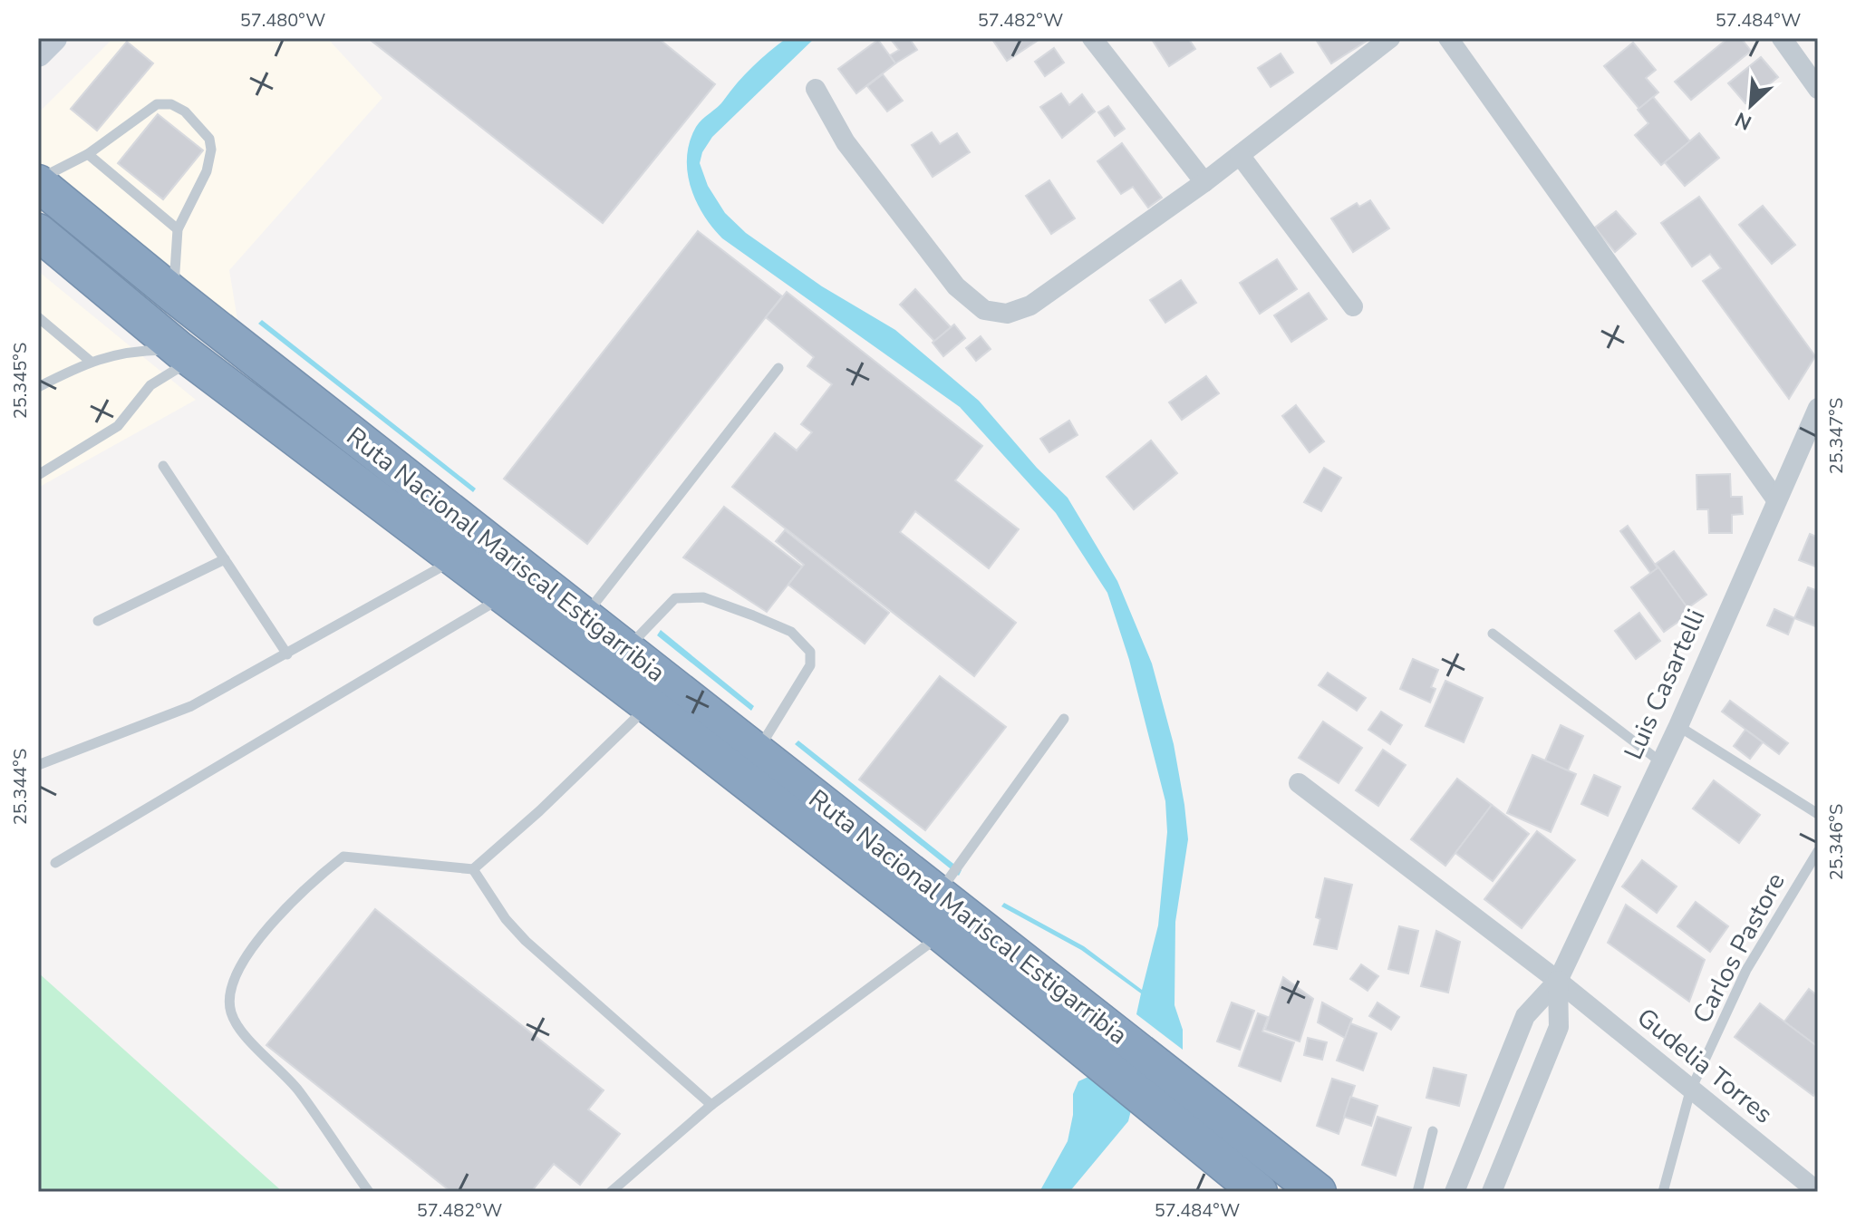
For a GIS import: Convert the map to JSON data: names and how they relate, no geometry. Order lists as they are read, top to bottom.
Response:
{
  "streets": {
    "highway": ["Ruta Nacional Mariscal Estigarribia"],
    "street": ["Luis Casartelli", "Gudelia Torres"],
    "lane": ["Carlos Pastore"]
  },
  "crossings": [
    ["Luis Casartelli", "Gudelia Torres"],
    ["Carlos Pastore", "Gudelia Torres"]
  ],
  "north": "bottom left",
  "coordinates": [
    "57.480°W",
    "57.482°W",
    "57.484°W",
    "25.345°S",
    "25.347°S",
    "25.344°S",
    "25.346°S"
  ]
}
